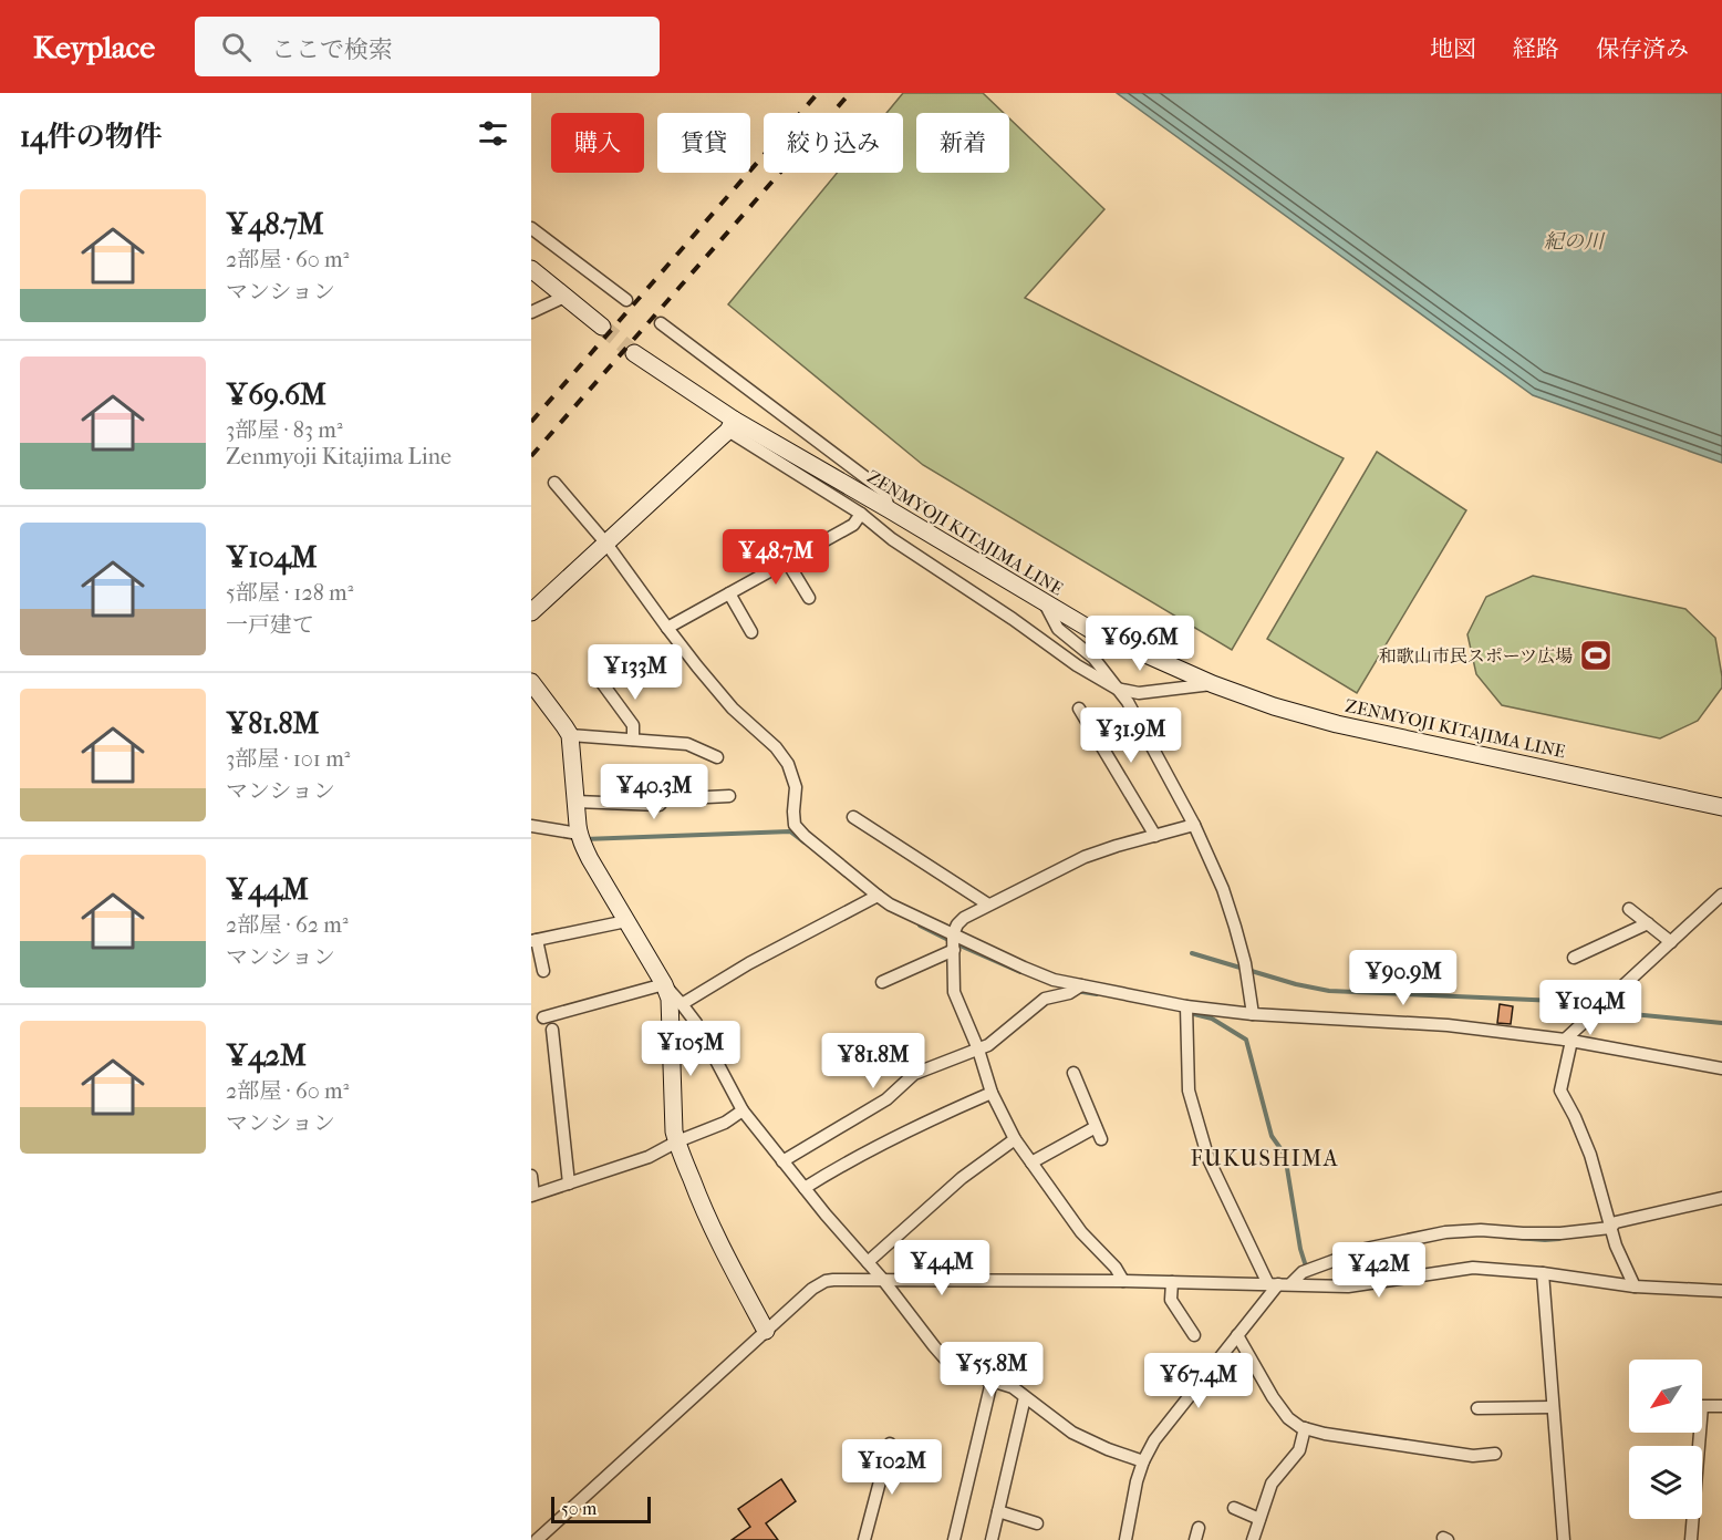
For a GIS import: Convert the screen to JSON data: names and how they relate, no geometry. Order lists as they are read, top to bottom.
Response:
{
  "streets": {
    "main road": ["ZENMYOJI KITAJIMA LINE"]
  },
  "districts": ["FUKUSHIMA"],
  "water": ["紀の川"],
  "places": {
    "sports": ["和歌山市民スポーツ広場"]
  },
  "scale_bar": "50 m",
  "north": "bottom left",
  "page": {
    "header": "Keyplace",
    "search": "ここで検索",
    "nav": ["地図", "経路", "保存済み"],
    "heading": "14件の物件",
    "chip": [
      "購入",
      "賃貸",
      "絞り込み",
      "新着"
    ],
    "list": [
      {
        "name": "¥48.7M",
        "note": "2部屋 · 60 m² · マンション"
      },
      {
        "name": "¥69.6M",
        "note": "3部屋 · 83 m² · Zenmyoji Kitajima Line"
      },
      {
        "name": "¥104M",
        "note": "5部屋 · 128 m² · 一戸建て"
      },
      {
        "name": "¥81.8M",
        "note": "3部屋 · 101 m² · マンション"
      },
      {
        "name": "¥44M",
        "note": "2部屋 · 62 m² · マンション"
      },
      {
        "name": "¥42M",
        "note": "2部屋 · 60 m² · マンション"
      }
    ],
    "price": [
      "¥48.7M",
      "¥69.6M",
      "¥133M",
      "¥31.9M",
      "¥40.3M",
      "¥90.9M",
      "¥104M",
      "¥105M",
      "¥81.8M",
      "¥44M",
      "¥42M",
      "¥55.8M",
      "¥67.4M",
      "¥102M"
    ],
    "scale": "50 m"
  }
}
